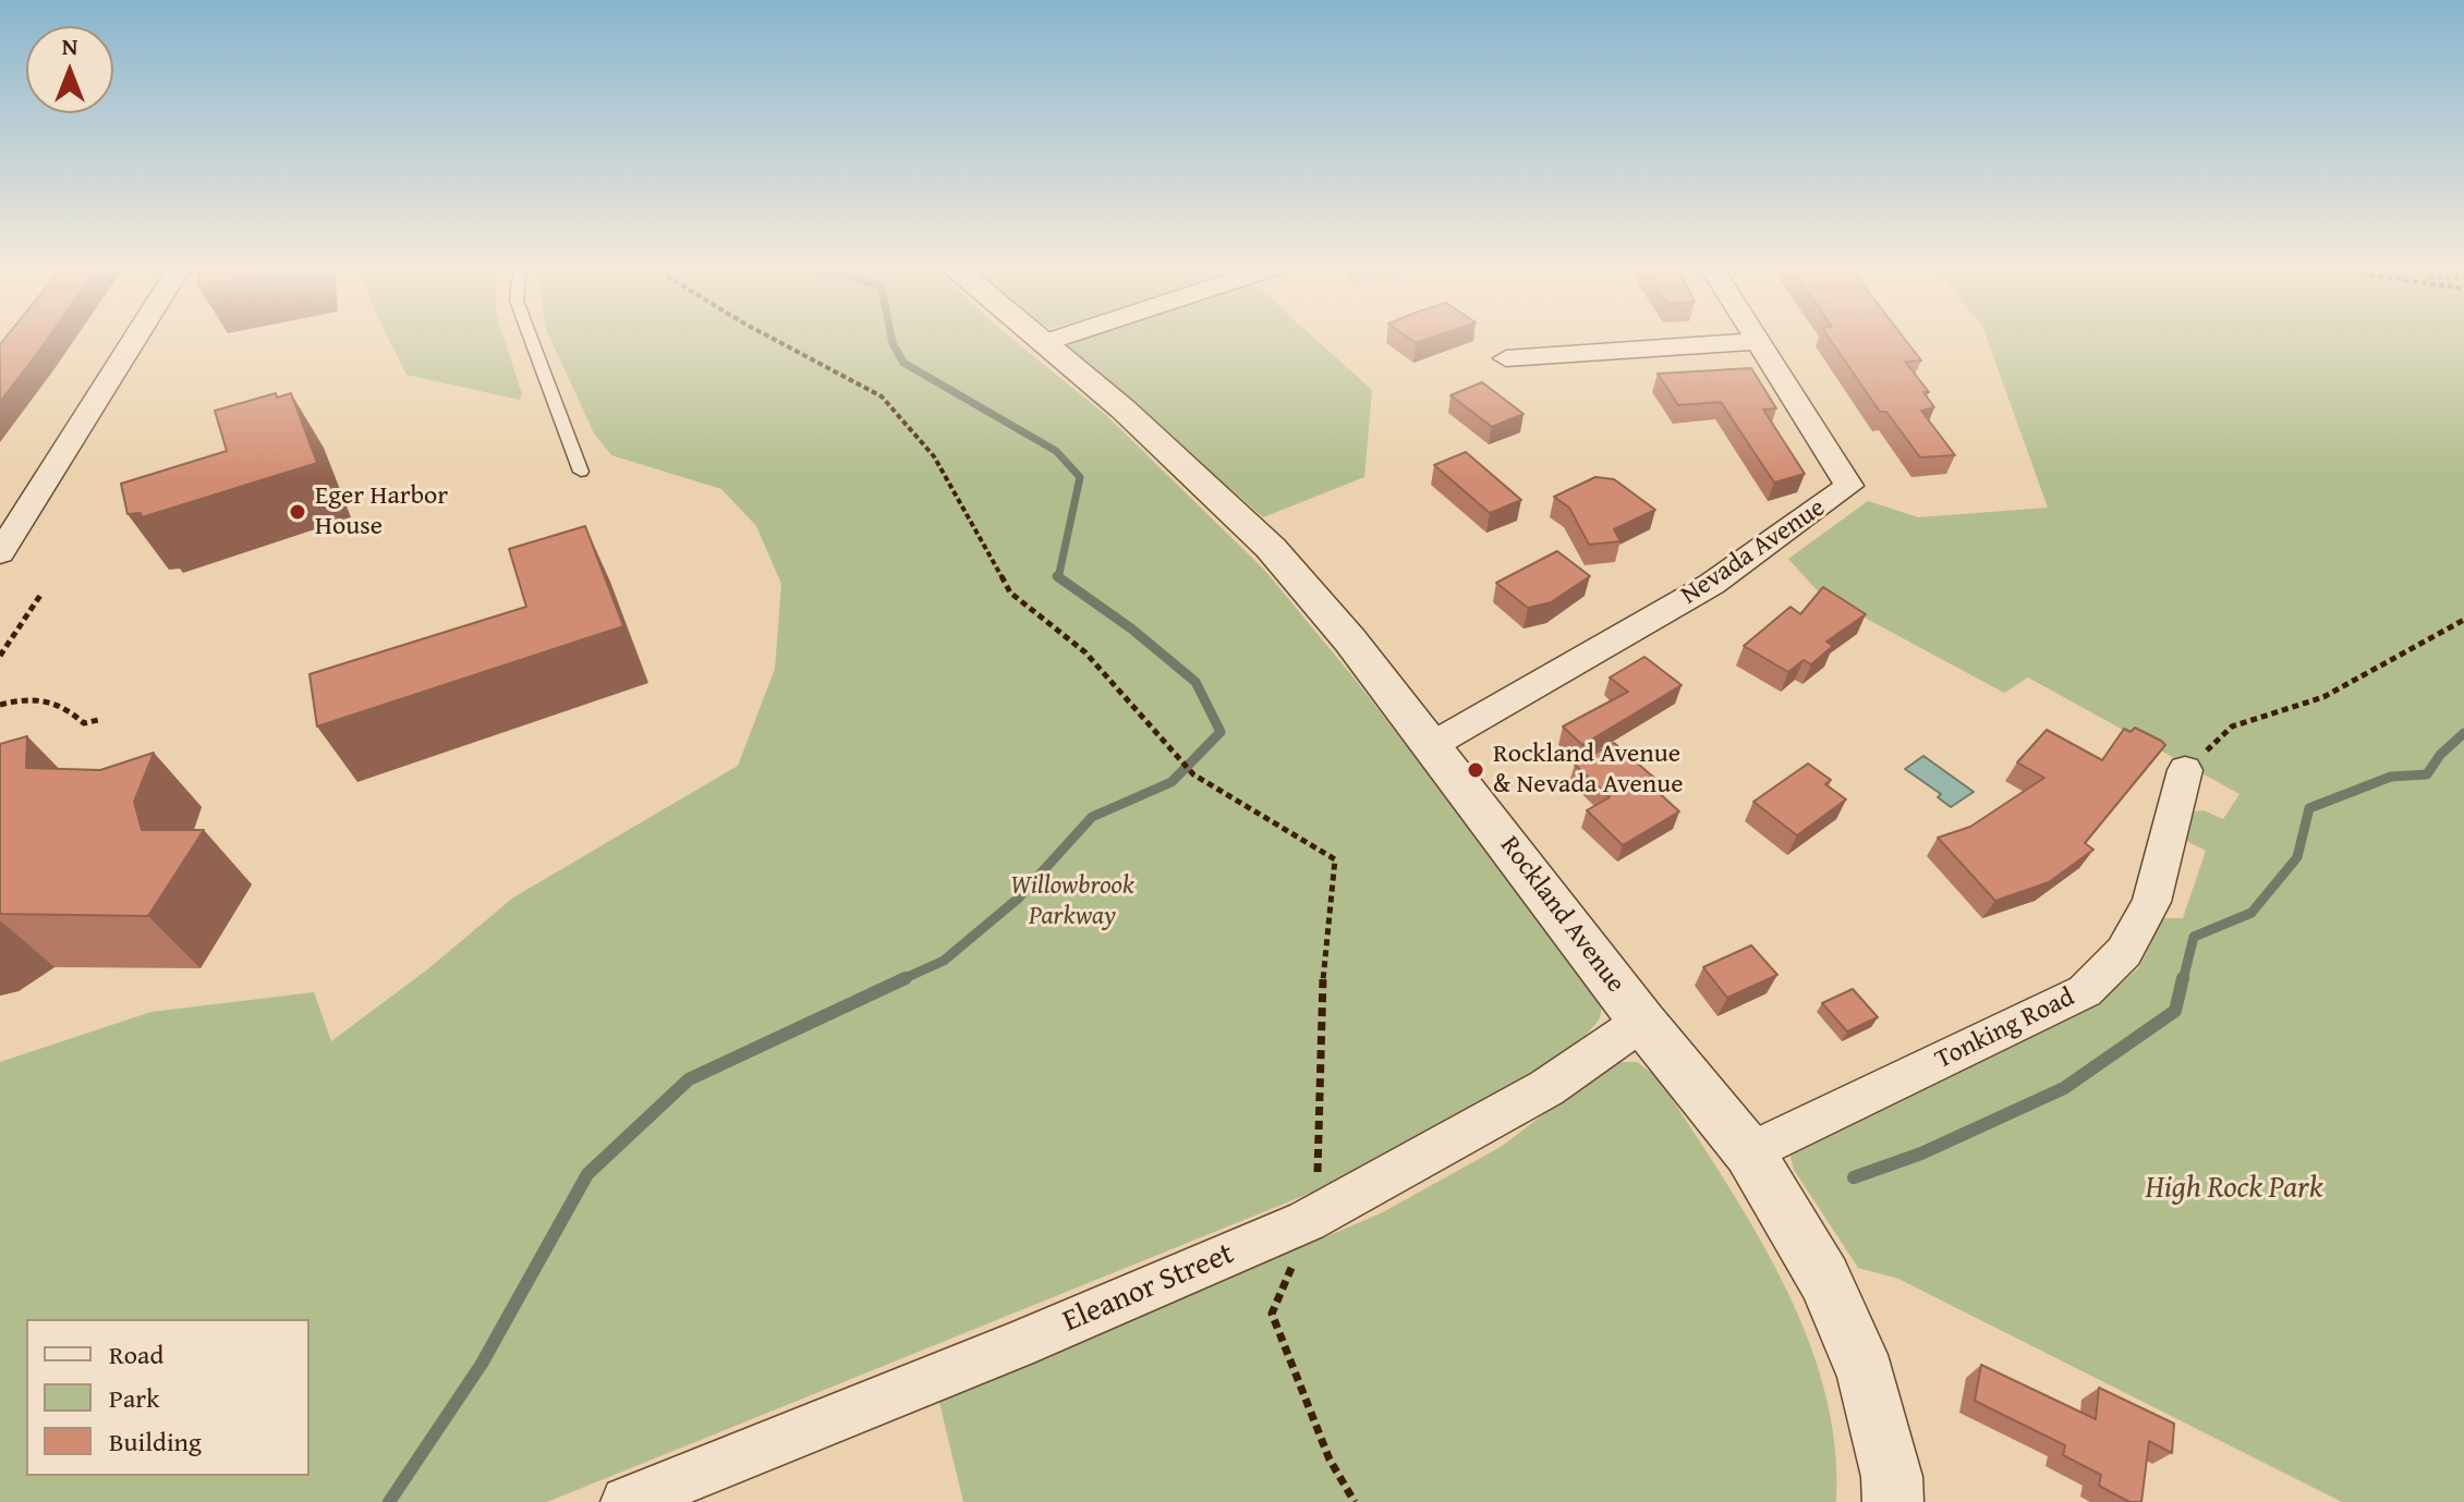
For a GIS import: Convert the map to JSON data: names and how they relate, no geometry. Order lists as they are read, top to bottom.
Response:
{
  "streets": {
    "street": [
      "Nevada Avenue",
      "Rockland Avenue",
      "Tonking Road",
      "Eleanor Street"
    ]
  },
  "crossings": [
    ["Nevada Avenue", "Rockland Avenue"],
    ["Rockland Avenue", "Tonking Road"],
    ["Rockland Avenue", "Eleanor Street"]
  ],
  "parks": ["Willowbrook Parkway", "High Rock Park"],
  "places": ["Eger Harbor House", "Rockland Avenue & Nevada Avenue"],
  "legend": ["Road", "Park", "Building"],
  "north": "top"
}
